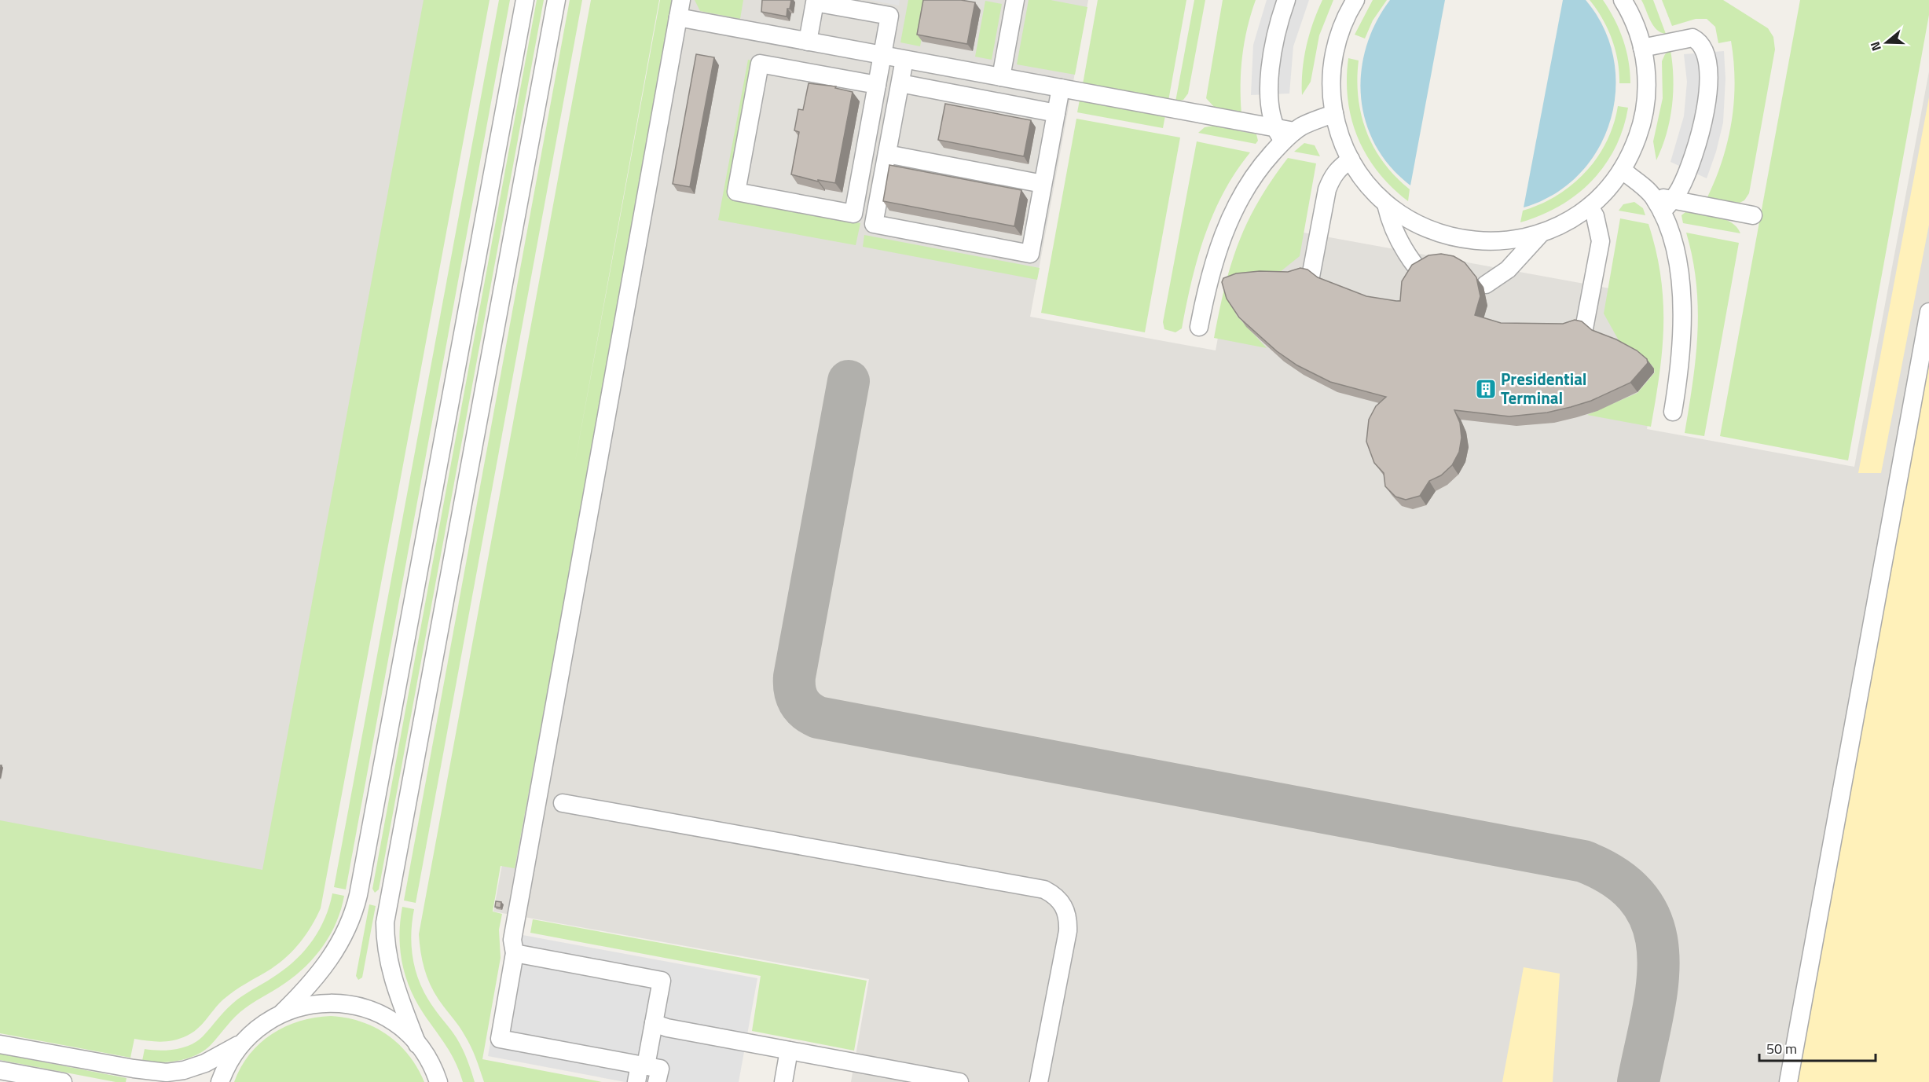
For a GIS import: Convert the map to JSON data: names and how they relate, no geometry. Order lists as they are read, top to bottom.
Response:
{
  "places": {
    "building": ["Presidential Terminal"]
  },
  "scale_bar": "50 m",
  "north": "left"
}
